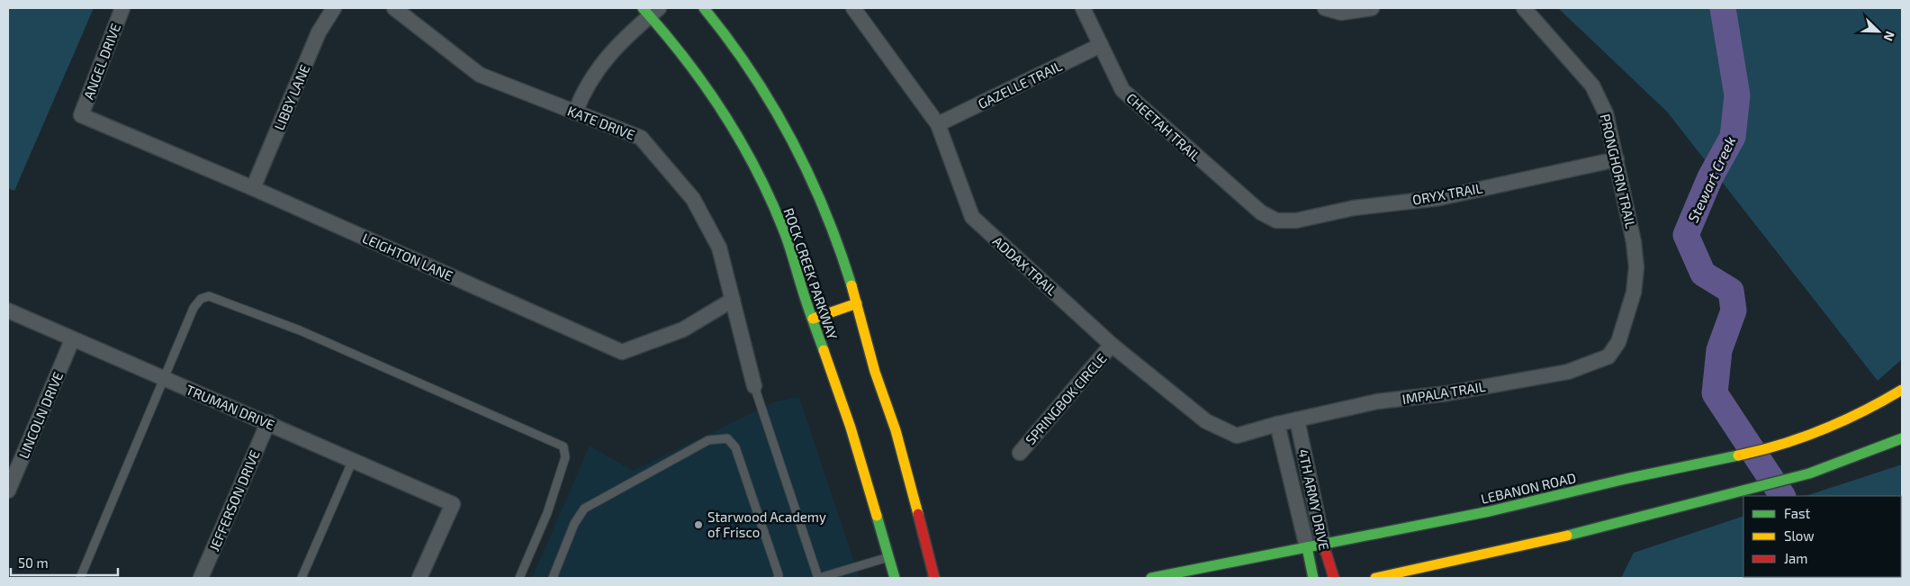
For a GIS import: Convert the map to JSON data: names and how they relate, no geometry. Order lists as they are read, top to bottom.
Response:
{
  "streets": {
    "street": [
      "ANGEL DRIVE",
      "GAZELLE TRAIL",
      "LIBBY LANE",
      "KATE DRIVE",
      "CHEETAH TRAIL",
      "PRONGHORN TRAIL",
      "ORYX TRAIL",
      "LEIGHTON LANE",
      "ADDAX TRAIL",
      "ROCK CREEK PARKWAY",
      "IMPALA TRAIL",
      "SPRINGBOK CIRCLE",
      "TRUMAN DRIVE",
      "LINCOLN DRIVE",
      "LEBANON ROAD",
      "4TH ARMY DRIVE",
      "JEFFERSON DRIVE"
    ]
  },
  "crossings": [
    ["ANGEL DRIVE", "LEIGHTON LANE"],
    ["GAZELLE TRAIL", "CHEETAH TRAIL"],
    ["GAZELLE TRAIL", "ADDAX TRAIL"],
    ["LIBBY LANE", "LEIGHTON LANE"],
    ["KATE DRIVE", "LEIGHTON LANE"],
    ["CHEETAH TRAIL", "ORYX TRAIL"],
    ["PRONGHORN TRAIL", "ORYX TRAIL"],
    ["PRONGHORN TRAIL", "IMPALA TRAIL"],
    ["ADDAX TRAIL", "IMPALA TRAIL"],
    ["ADDAX TRAIL", "SPRINGBOK CIRCLE"],
    ["ADDAX TRAIL", "4TH ARMY DRIVE"],
    ["IMPALA TRAIL", "4TH ARMY DRIVE"],
    ["TRUMAN DRIVE", "LINCOLN DRIVE"],
    ["TRUMAN DRIVE", "JEFFERSON DRIVE"],
    ["LEBANON ROAD", "4TH ARMY DRIVE"]
  ],
  "water": ["Stewart Creek"],
  "places": ["Starwood Academy of Frisco"],
  "legend": ["Fast", "Slow", "Jam"],
  "scale_bar": "50 m",
  "north": "bottom right"
}
